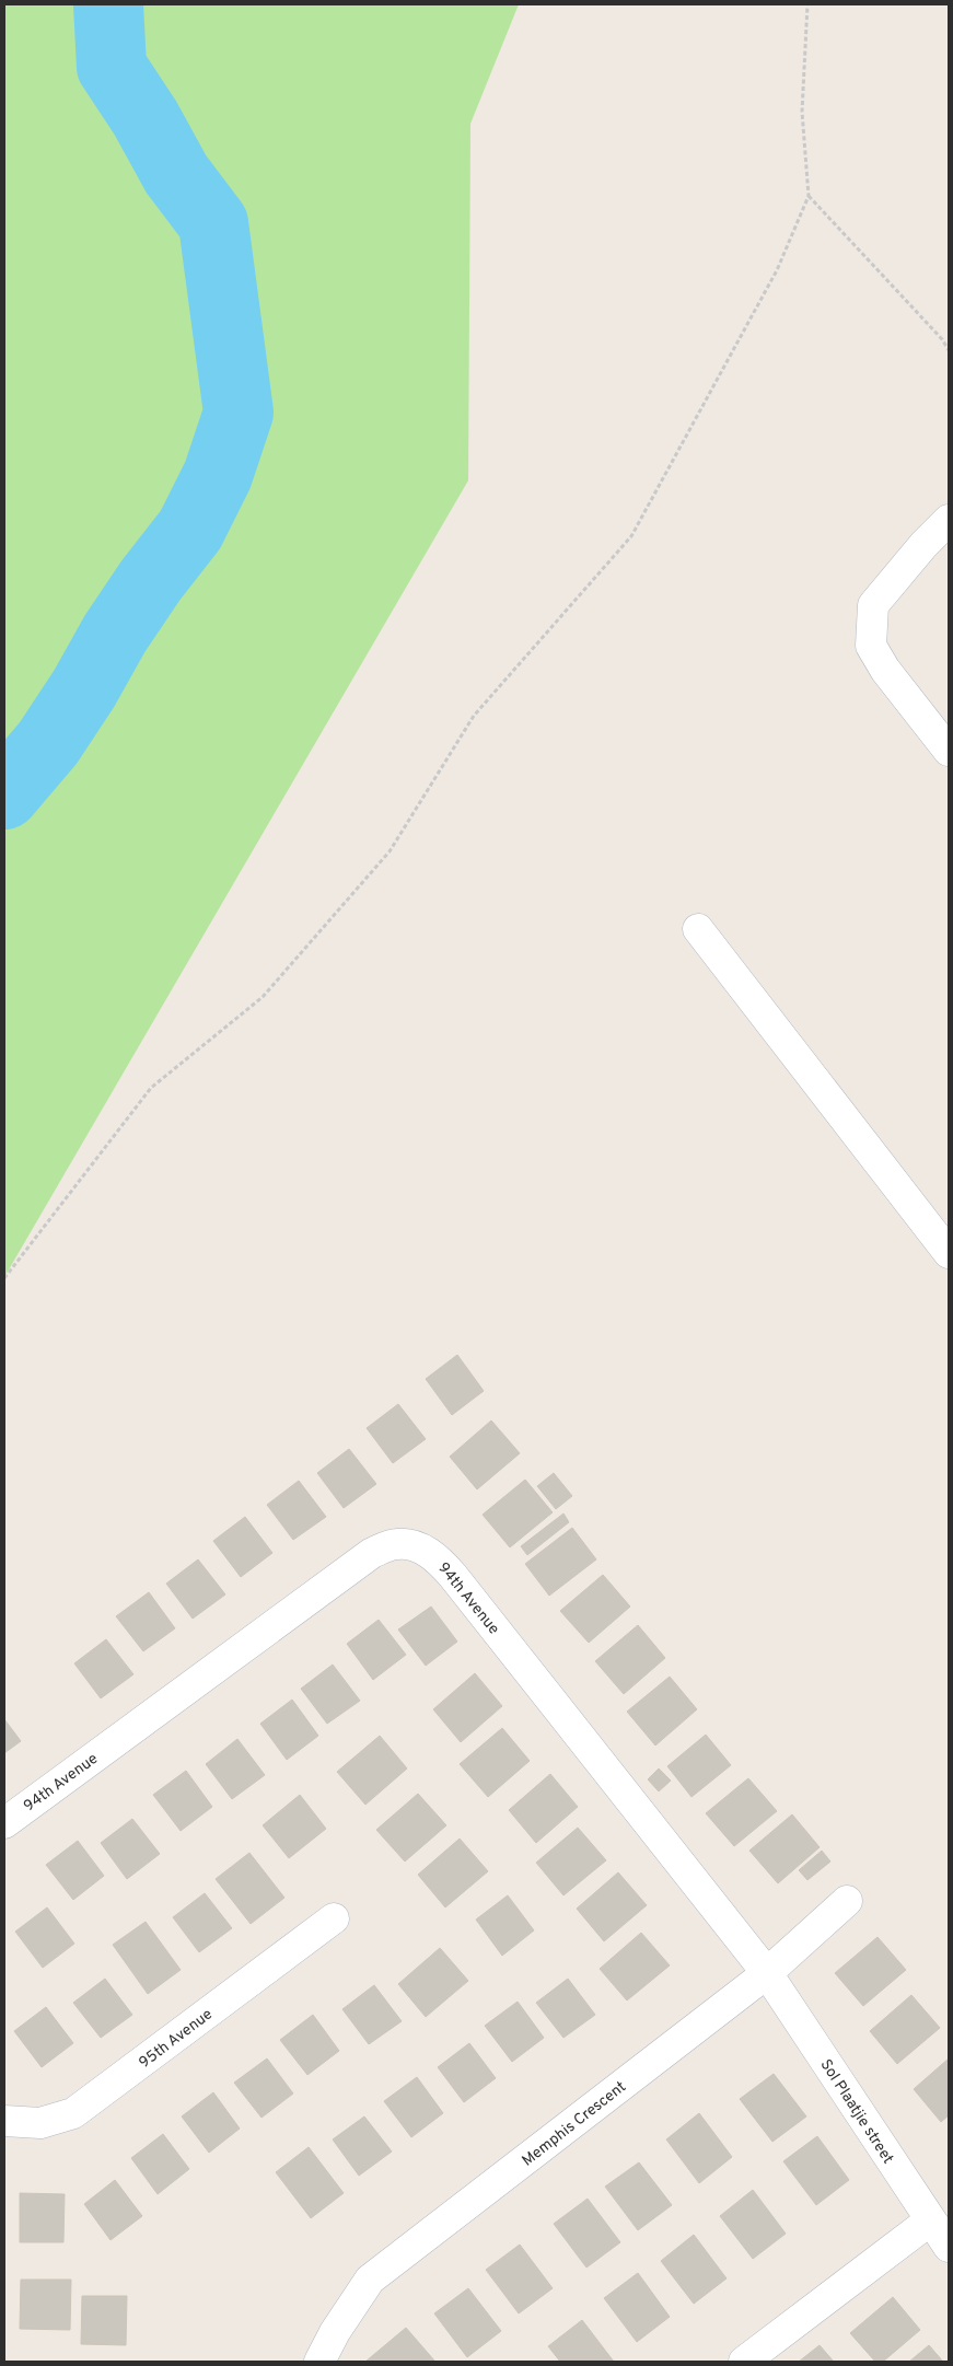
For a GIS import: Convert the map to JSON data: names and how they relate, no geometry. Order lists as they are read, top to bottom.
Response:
{
  "streets": {
    "street": [
      "94th Avenue",
      "95th Avenue",
      "Sol Plaatjie street",
      "Memphis Crescent"
    ]
  },
  "crossings": [
    ["94th Avenue", "Sol Plaatjie street"],
    ["94th Avenue", "Memphis Crescent"],
    ["Sol Plaatjie street", "Memphis Crescent"]
  ]
}
